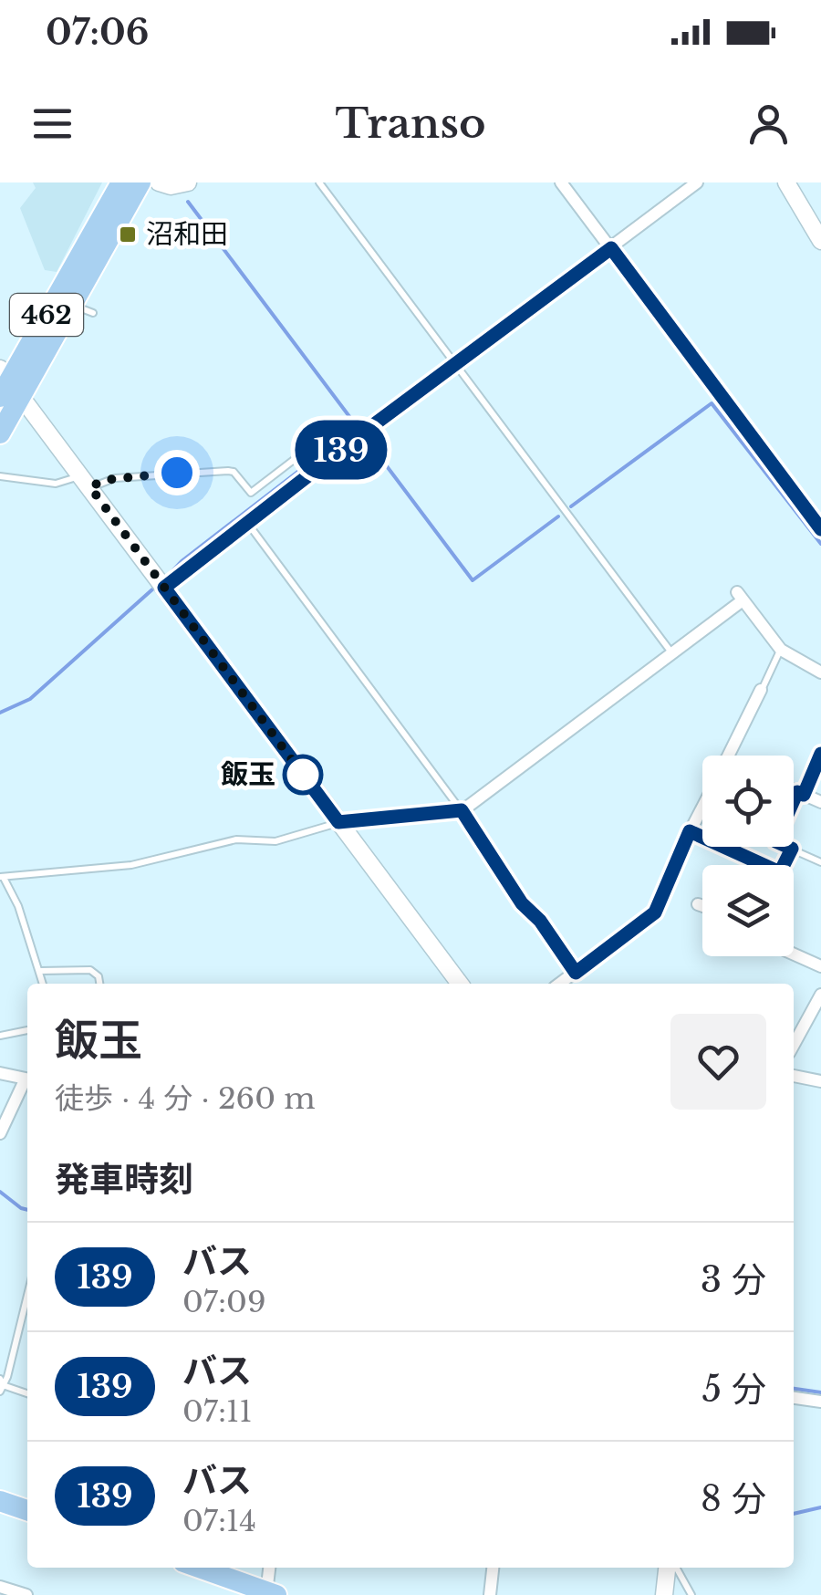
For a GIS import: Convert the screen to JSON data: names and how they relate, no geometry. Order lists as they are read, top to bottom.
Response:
{
  "streets": {
    "highway": ["462"]
  },
  "places": {
    "transit": ["沼和田"],
    "other": ["飯玉"]
  },
  "lines": ["bus line 139"],
  "page": {
    "status": "07:06",
    "header": "Transo",
    "on_map": "139",
    "heading": [
      ["飯玉", "徒歩 · 4 分 · 260 m"],
      "発車時刻"
    ],
    "list": [
      {
        "mark": "139",
        "name": "バス",
        "note": "07:09",
        "value": "3 分"
      },
      {
        "mark": "139",
        "name": "バス",
        "note": "07:11",
        "value": "5 分"
      },
      {
        "mark": "139",
        "name": "バス",
        "note": "07:14",
        "value": "8 分"
      }
    ]
  }
}
